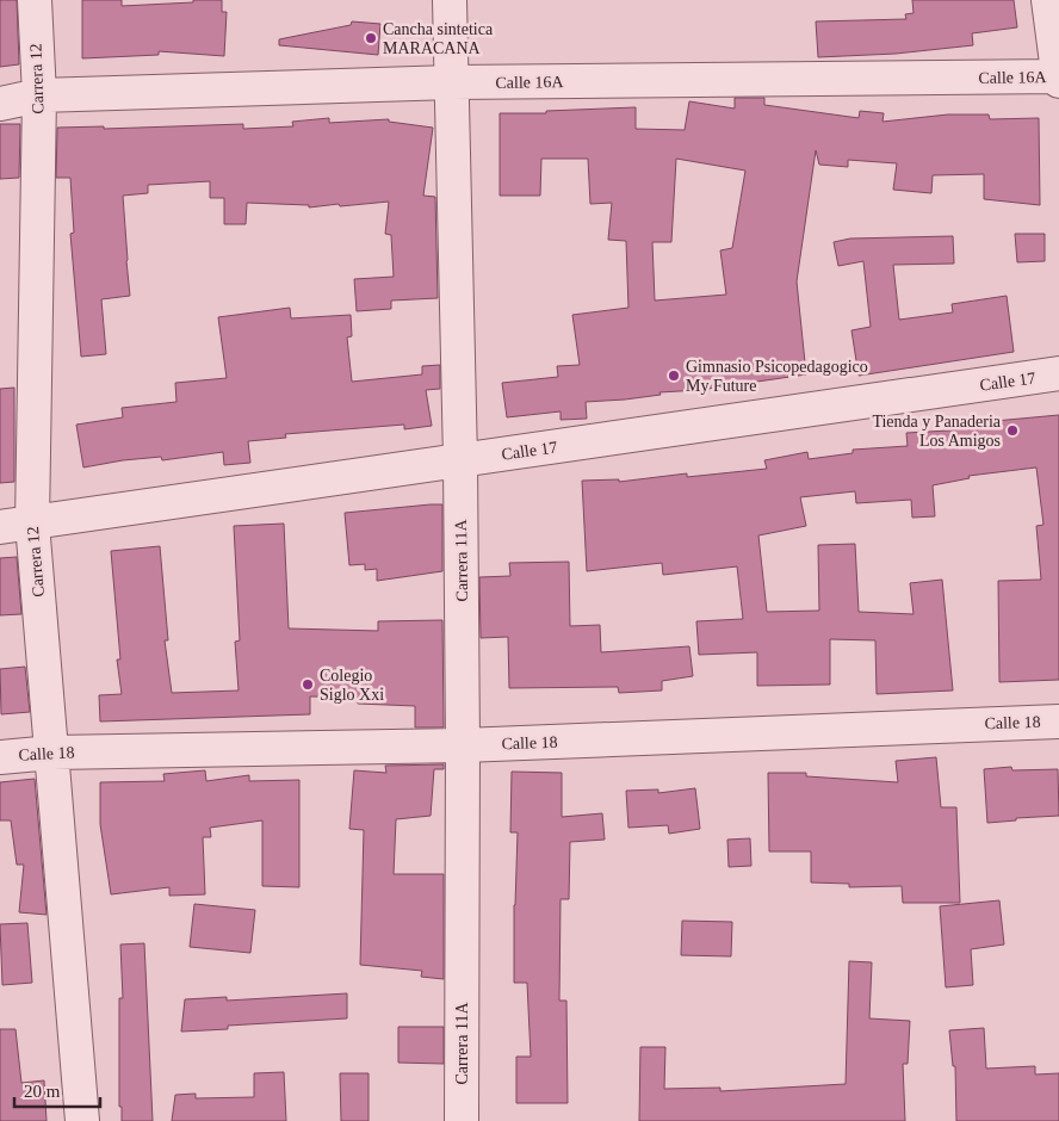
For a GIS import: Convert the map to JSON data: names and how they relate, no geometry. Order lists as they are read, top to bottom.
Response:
{
  "streets": {
    "street": [
      "Calle 16A",
      "Carrera 12",
      "Calle 17",
      "Carrera 11A",
      "Calle 18"
    ]
  },
  "crossings": [
    ["Calle 16A", "Carrera 12"],
    ["Calle 16A", "Carrera 11A"],
    ["Carrera 12", "Calle 17"],
    ["Carrera 12", "Calle 18"],
    ["Calle 17", "Carrera 11A"],
    ["Carrera 11A", "Calle 18"]
  ],
  "places": [
    "Cancha sintetica MARACANA",
    "Gimnasio Psicopedagogico My Future",
    "Tienda y Panaderia Los Amigos",
    "Colegio Siglo Xxi"
  ],
  "scale_bar": "20 m"
}
